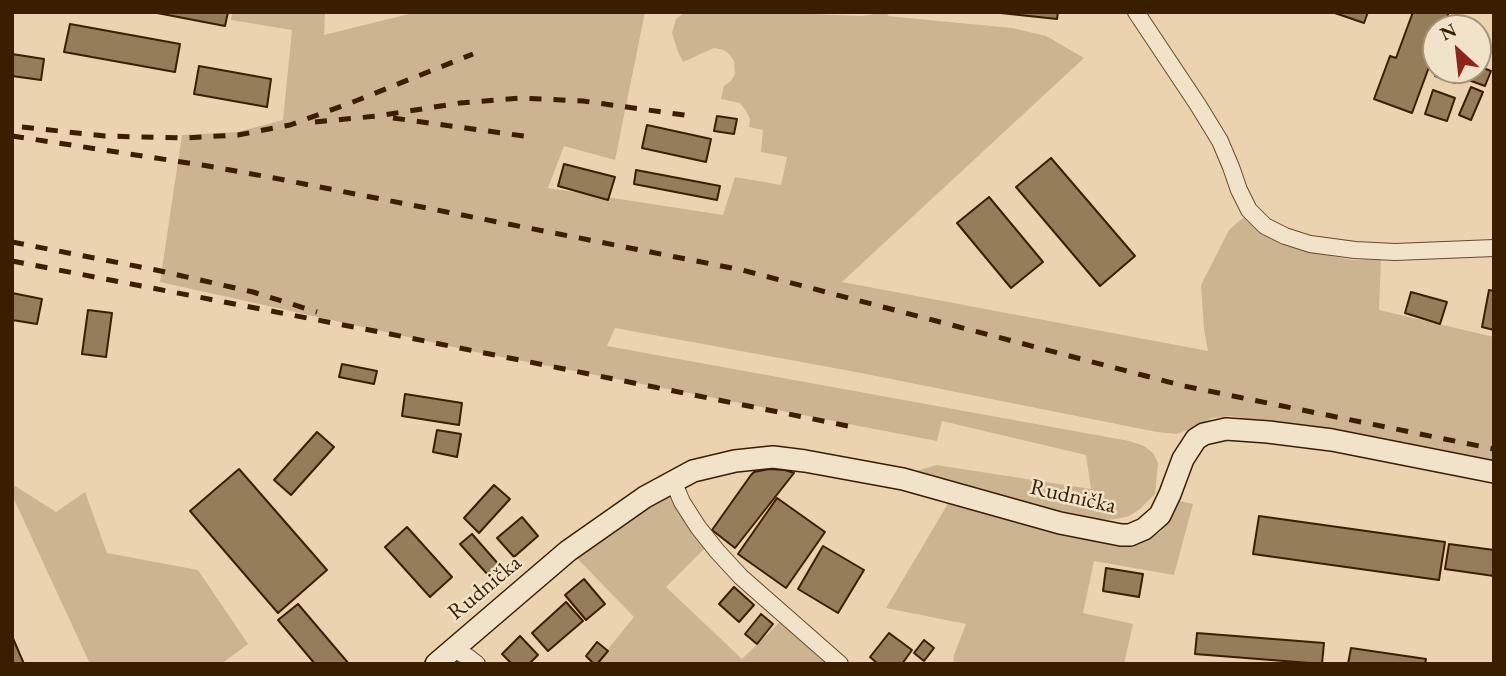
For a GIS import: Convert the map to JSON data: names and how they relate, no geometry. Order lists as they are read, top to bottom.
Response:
{
  "streets": {
    "street": ["Rudnička"]
  },
  "north": "top left"
}
